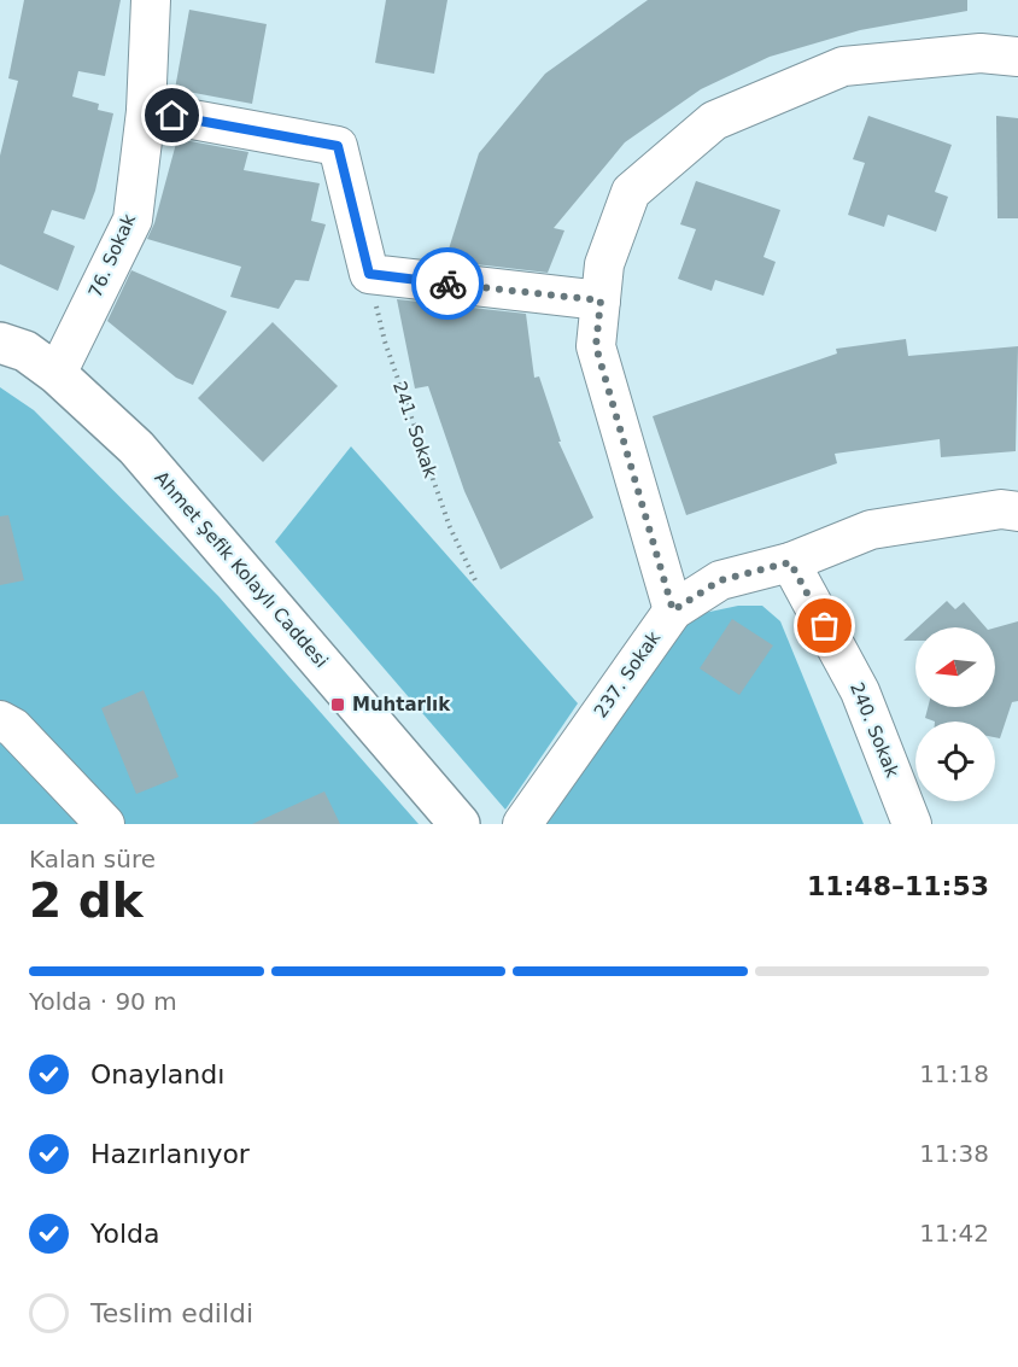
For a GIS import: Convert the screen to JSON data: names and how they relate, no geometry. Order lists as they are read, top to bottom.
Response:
{
  "streets": {
    "main road": ["Ahmet Şefik Kolaylı Caddesi"],
    "street": ["76. Sokak", "237. Sokak", "240. Sokak"],
    "path": ["241. Sokak"]
  },
  "crossings": [
    ["76. Sokak", "Ahmet Şefik Kolaylı Caddesi"],
    ["237. Sokak", "240. Sokak"]
  ],
  "places": {
    "transit": ["Muhtarlık"]
  },
  "north": "left",
  "page": {
    "heading": ["2 dk", "Kalan süre", "11:48–11:53"],
    "bar": "Yolda · 90 m",
    "list": [
      ["Onaylandı", "11:18"],
      ["Hazırlanıyor", "11:38"],
      ["Yolda", "11:42"],
      "Teslim edildi"
    ]
  }
}
